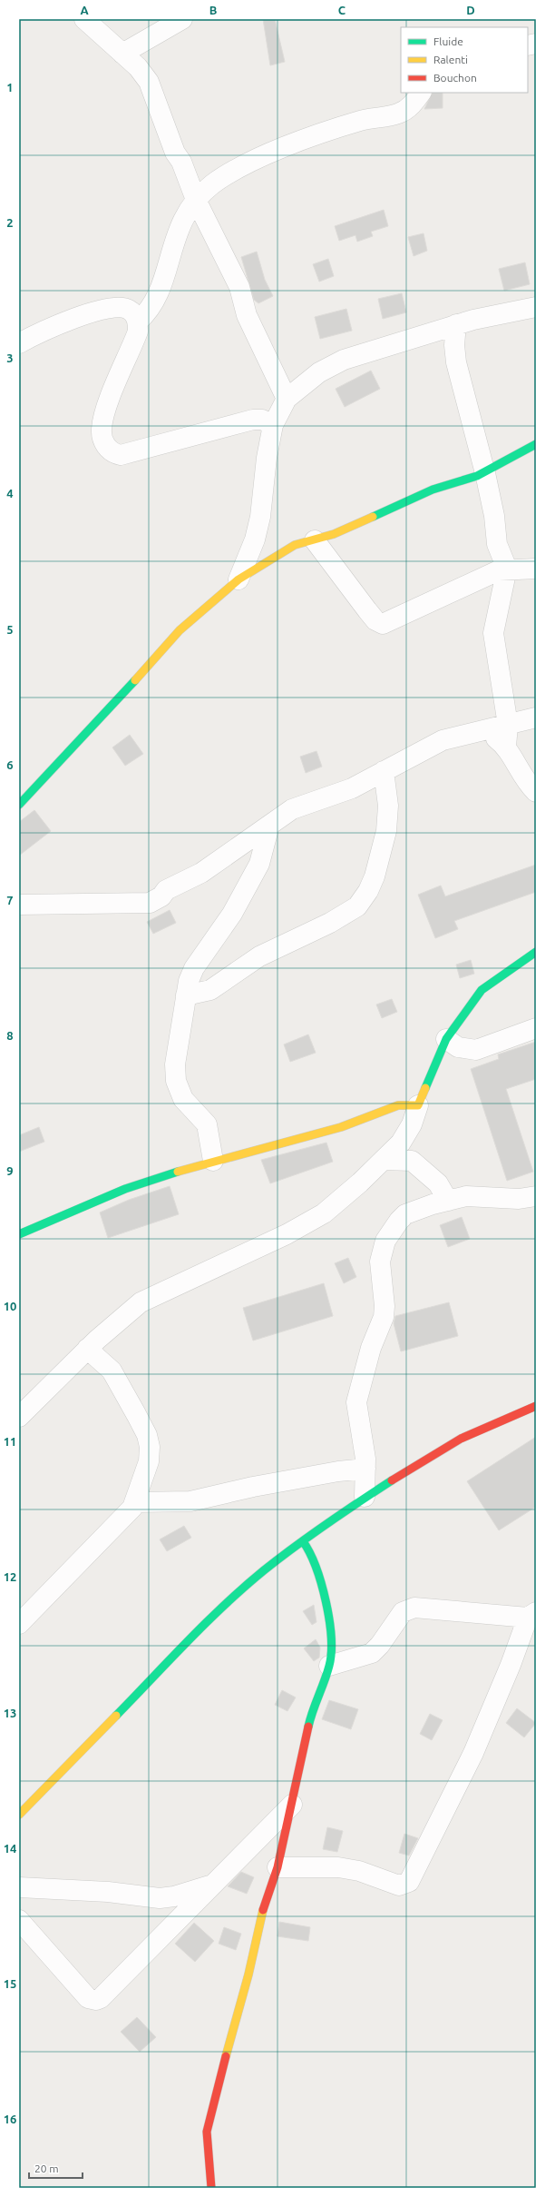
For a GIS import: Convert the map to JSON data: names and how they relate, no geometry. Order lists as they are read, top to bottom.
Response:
{
  "legend": ["Fluide", "Ralenti", "Bouchon"],
  "scale_bar": "20 m",
  "grid": {
    "columns": [
      "A",
      "B",
      "C",
      "D"
    ],
    "rows": [
      "1",
      "2",
      "3",
      "4",
      "5",
      "6",
      "7",
      "8",
      "9",
      "10",
      "11",
      "12",
      "13",
      "14",
      "15",
      "16"
    ]
  }
}
